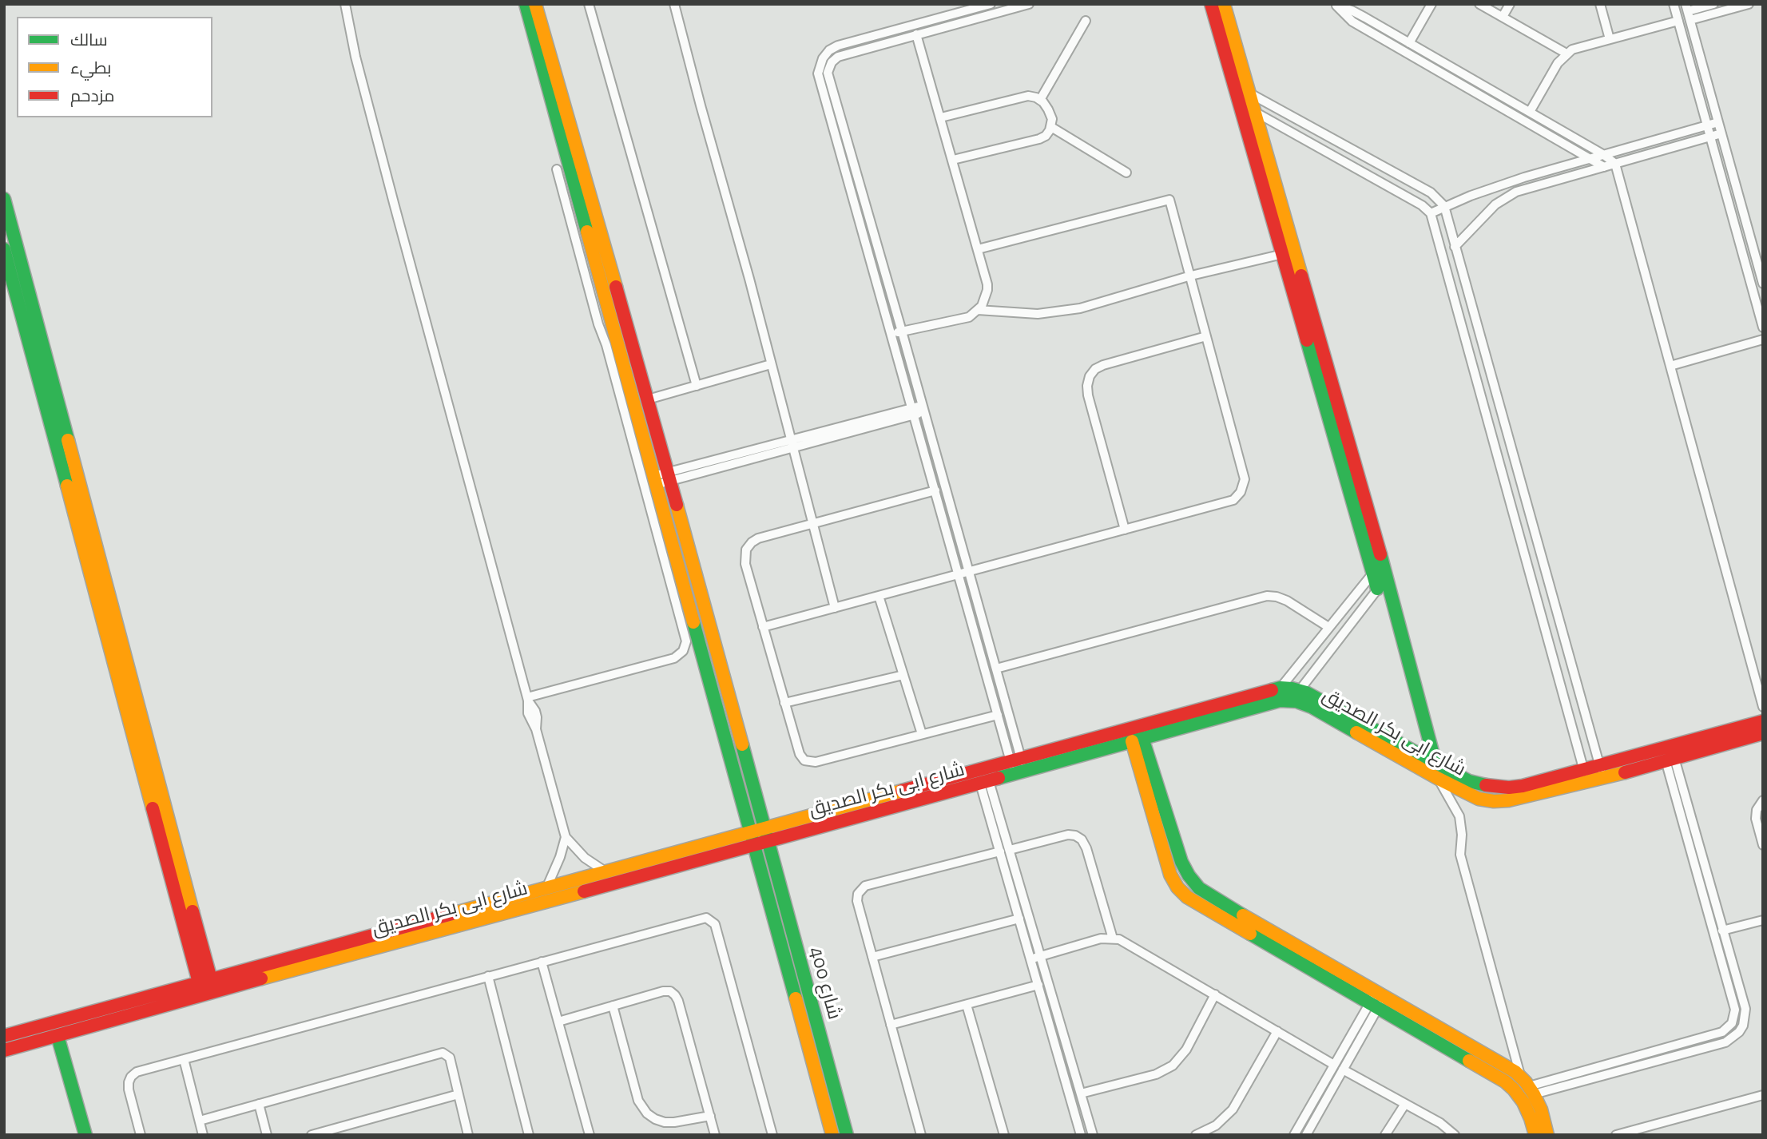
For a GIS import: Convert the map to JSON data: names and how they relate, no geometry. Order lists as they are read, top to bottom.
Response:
{
  "streets": {
    "main road": ["شارع ابى بكر الصديق", "شارع 400"]
  },
  "crossings": [
    ["شارع ابى بكر الصديق", "شارع 400"]
  ],
  "legend": ["سالك", "بطيء", "مزدحم"]
}
